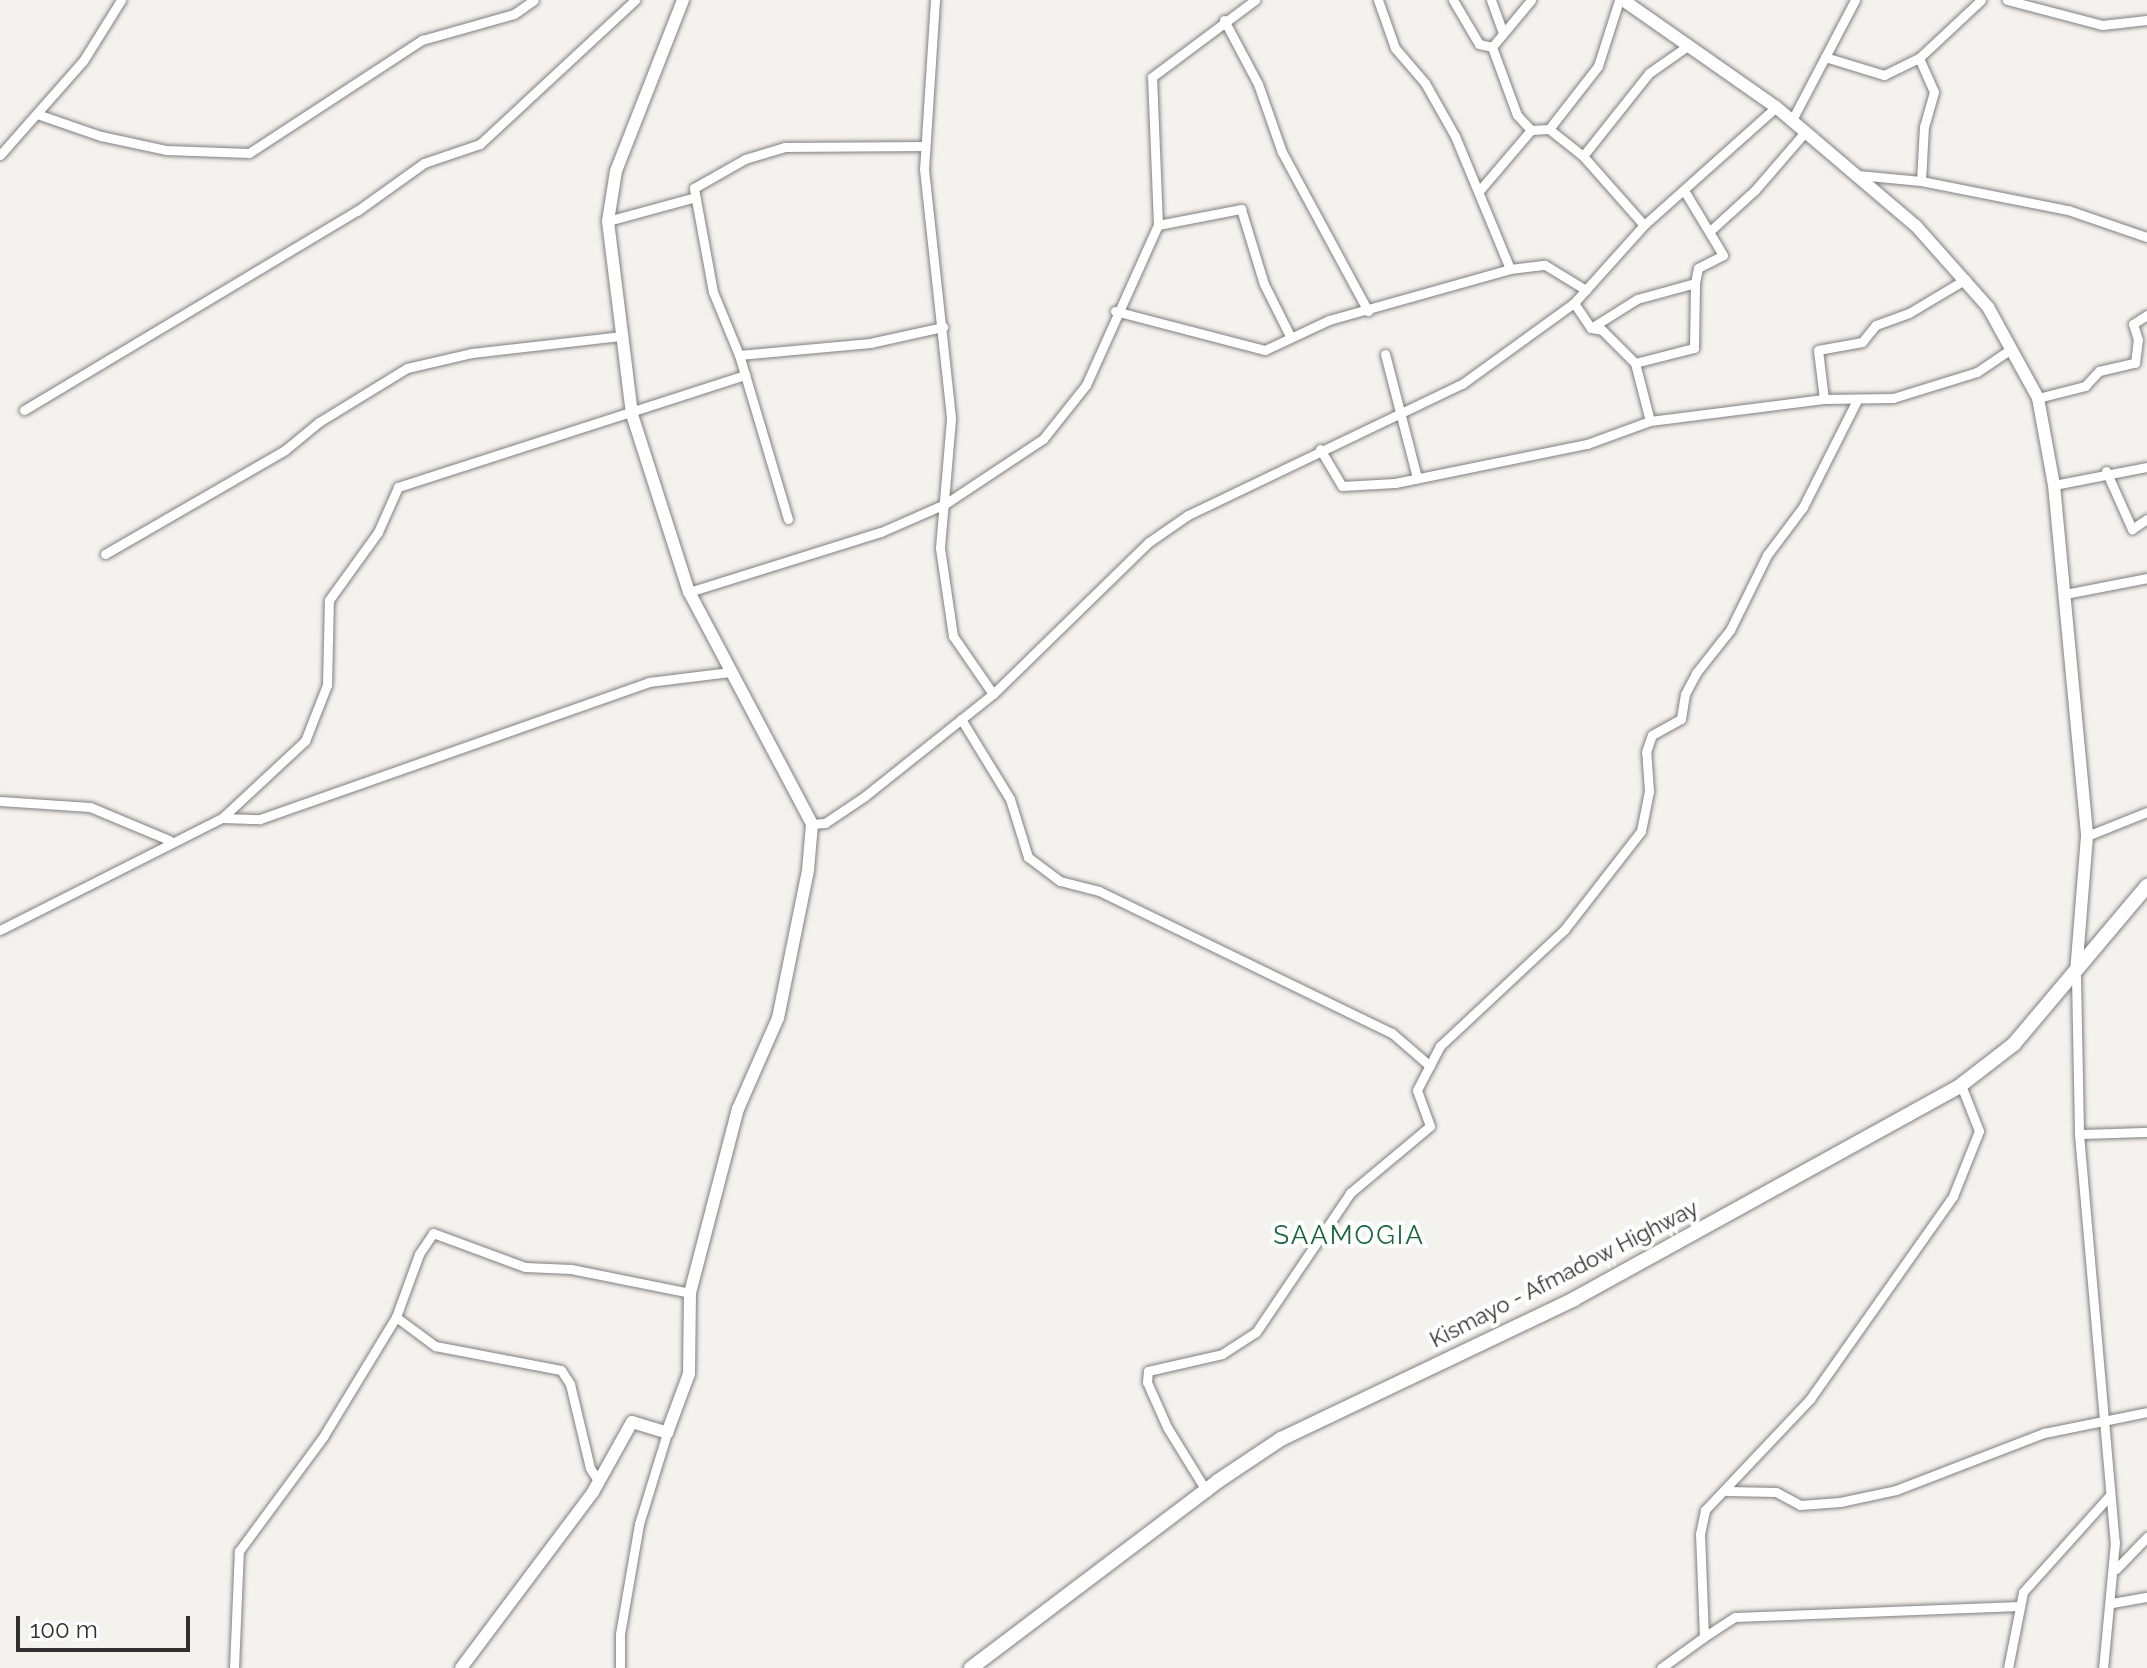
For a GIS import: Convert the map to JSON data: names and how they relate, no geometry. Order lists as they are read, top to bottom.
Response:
{
  "streets": {
    "main road": ["Kismayo - Afmadow Highway"]
  },
  "districts": ["SAAMOGIA"],
  "scale_bar": "100 m"
}
